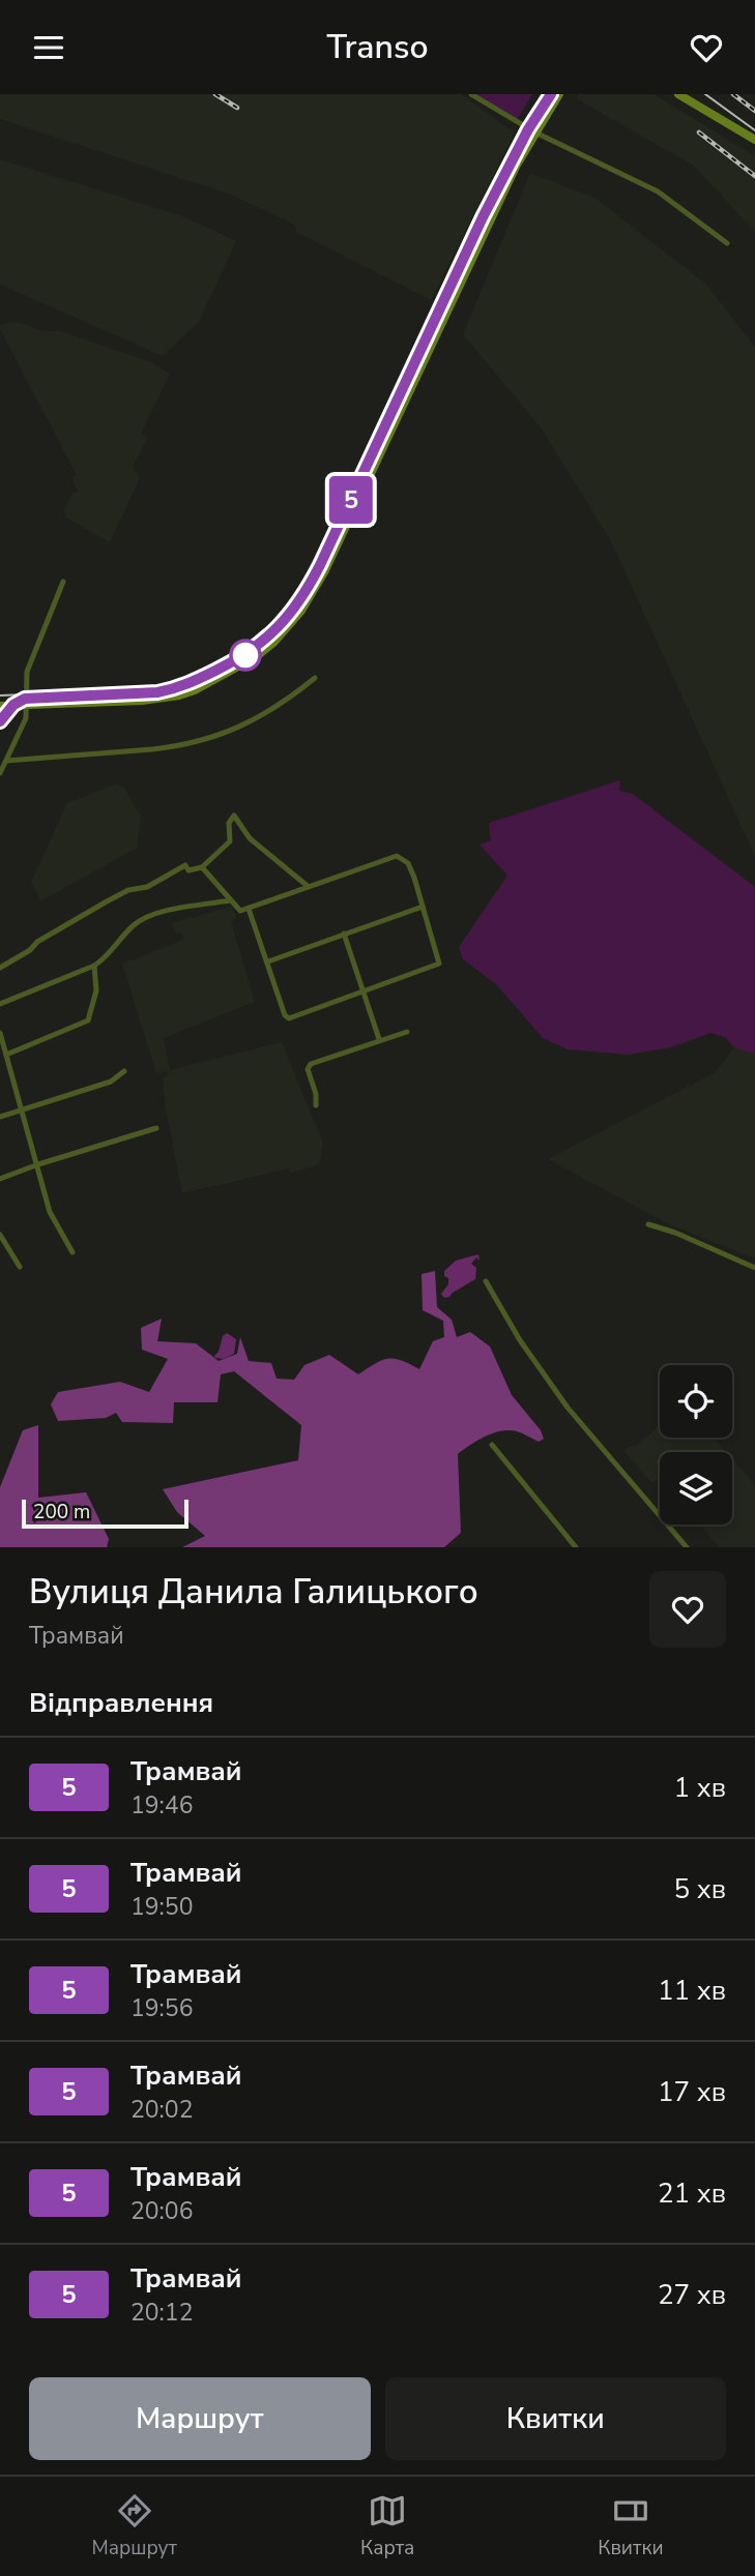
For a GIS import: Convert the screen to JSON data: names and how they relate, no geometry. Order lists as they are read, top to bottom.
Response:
{
  "lines": ["tram line 5"],
  "scale_bar": "200 m",
  "page": {
    "header": "Transo",
    "on_map": "5",
    "scale": "200 m",
    "heading": [
      ["Вулиця Данила Галицького", "Трамвай"],
      "Відправлення"
    ],
    "list": [
      {
        "mark": "5",
        "name": "Трамвай",
        "note": "19:46",
        "value": "1 хв"
      },
      {
        "mark": "5",
        "name": "Трамвай",
        "note": "19:50",
        "value": "5 хв"
      },
      {
        "mark": "5",
        "name": "Трамвай",
        "note": "19:56",
        "value": "11 хв"
      },
      {
        "mark": "5",
        "name": "Трамвай",
        "note": "20:02",
        "value": "17 хв"
      },
      {
        "mark": "5",
        "name": "Трамвай",
        "note": "20:06",
        "value": "21 хв"
      },
      {
        "mark": "5",
        "name": "Трамвай",
        "note": "20:12",
        "value": "27 хв"
      }
    ],
    "buttons": ["Маршрут", "Квитки"],
    "tabs": ["Маршрут", "Карта", "Квитки"]
  }
}
